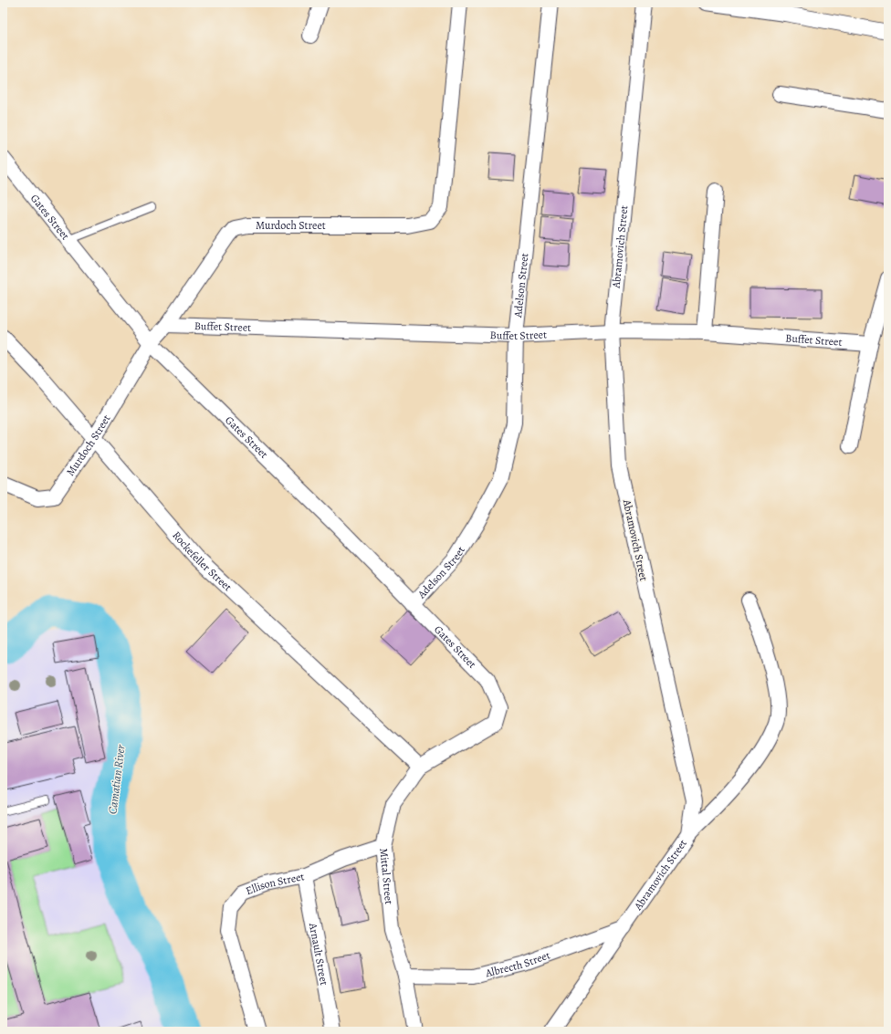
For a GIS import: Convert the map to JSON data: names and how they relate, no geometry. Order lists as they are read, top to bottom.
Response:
{
  "streets": {
    "street": [
      "Gates Street",
      "Murdoch Street",
      "Abramovich Street",
      "Adelson Street",
      "Buffet Street",
      "Rockefeller Street",
      "Mittal Street",
      "Ellison Street",
      "Arnault Street",
      "Albrecth Street"
    ]
  },
  "crossings": [
    ["Gates Street", "Murdoch Street"],
    ["Gates Street", "Adelson Street"],
    ["Gates Street", "Mittal Street"],
    ["Murdoch Street", "Buffet Street"],
    ["Murdoch Street", "Rockefeller Street"],
    ["Abramovich Street", "Buffet Street"],
    ["Abramovich Street", "Albrecth Street"],
    ["Adelson Street", "Buffet Street"],
    ["Rockefeller Street", "Mittal Street"],
    ["Mittal Street", "Ellison Street"],
    ["Mittal Street", "Albrecth Street"],
    ["Ellison Street", "Arnault Street"]
  ],
  "water": ["Camatian River"]
}
